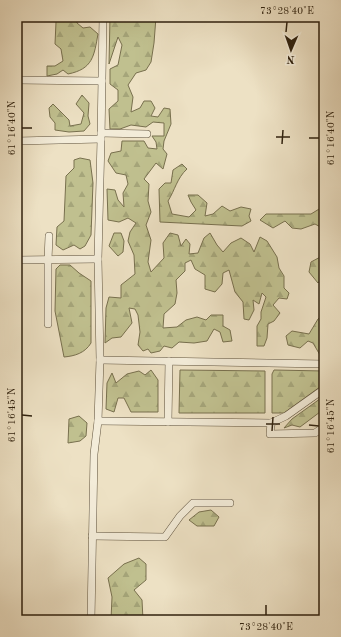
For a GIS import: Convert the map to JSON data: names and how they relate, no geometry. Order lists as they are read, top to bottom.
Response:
{
  "north": "bottom",
  "coordinates": ["73°28'40\"E", "61°16'40\"N", "61°16'45\"N"]
}
